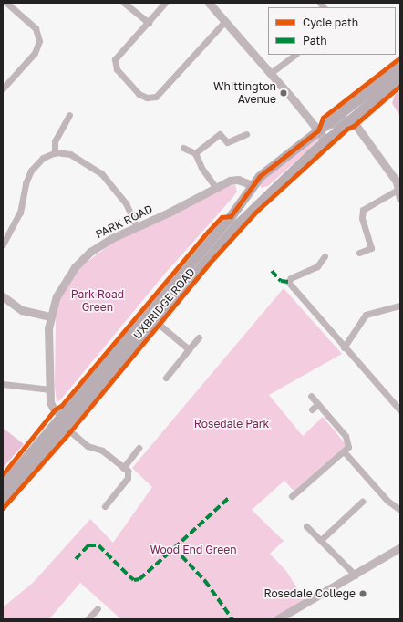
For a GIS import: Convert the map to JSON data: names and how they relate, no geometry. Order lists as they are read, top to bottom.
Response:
{
  "streets": {
    "main road": ["UXBRIDGE ROAD"],
    "street": ["PARK ROAD"]
  },
  "crossings": [
    ["PARK ROAD", "UXBRIDGE ROAD"]
  ],
  "parks": ["Park Road Green", "Rosedale Park", "Wood End Green"],
  "places": ["Whittington Avenue", "Rosedale College"],
  "legend": ["Cycle path", "Path"]
}
